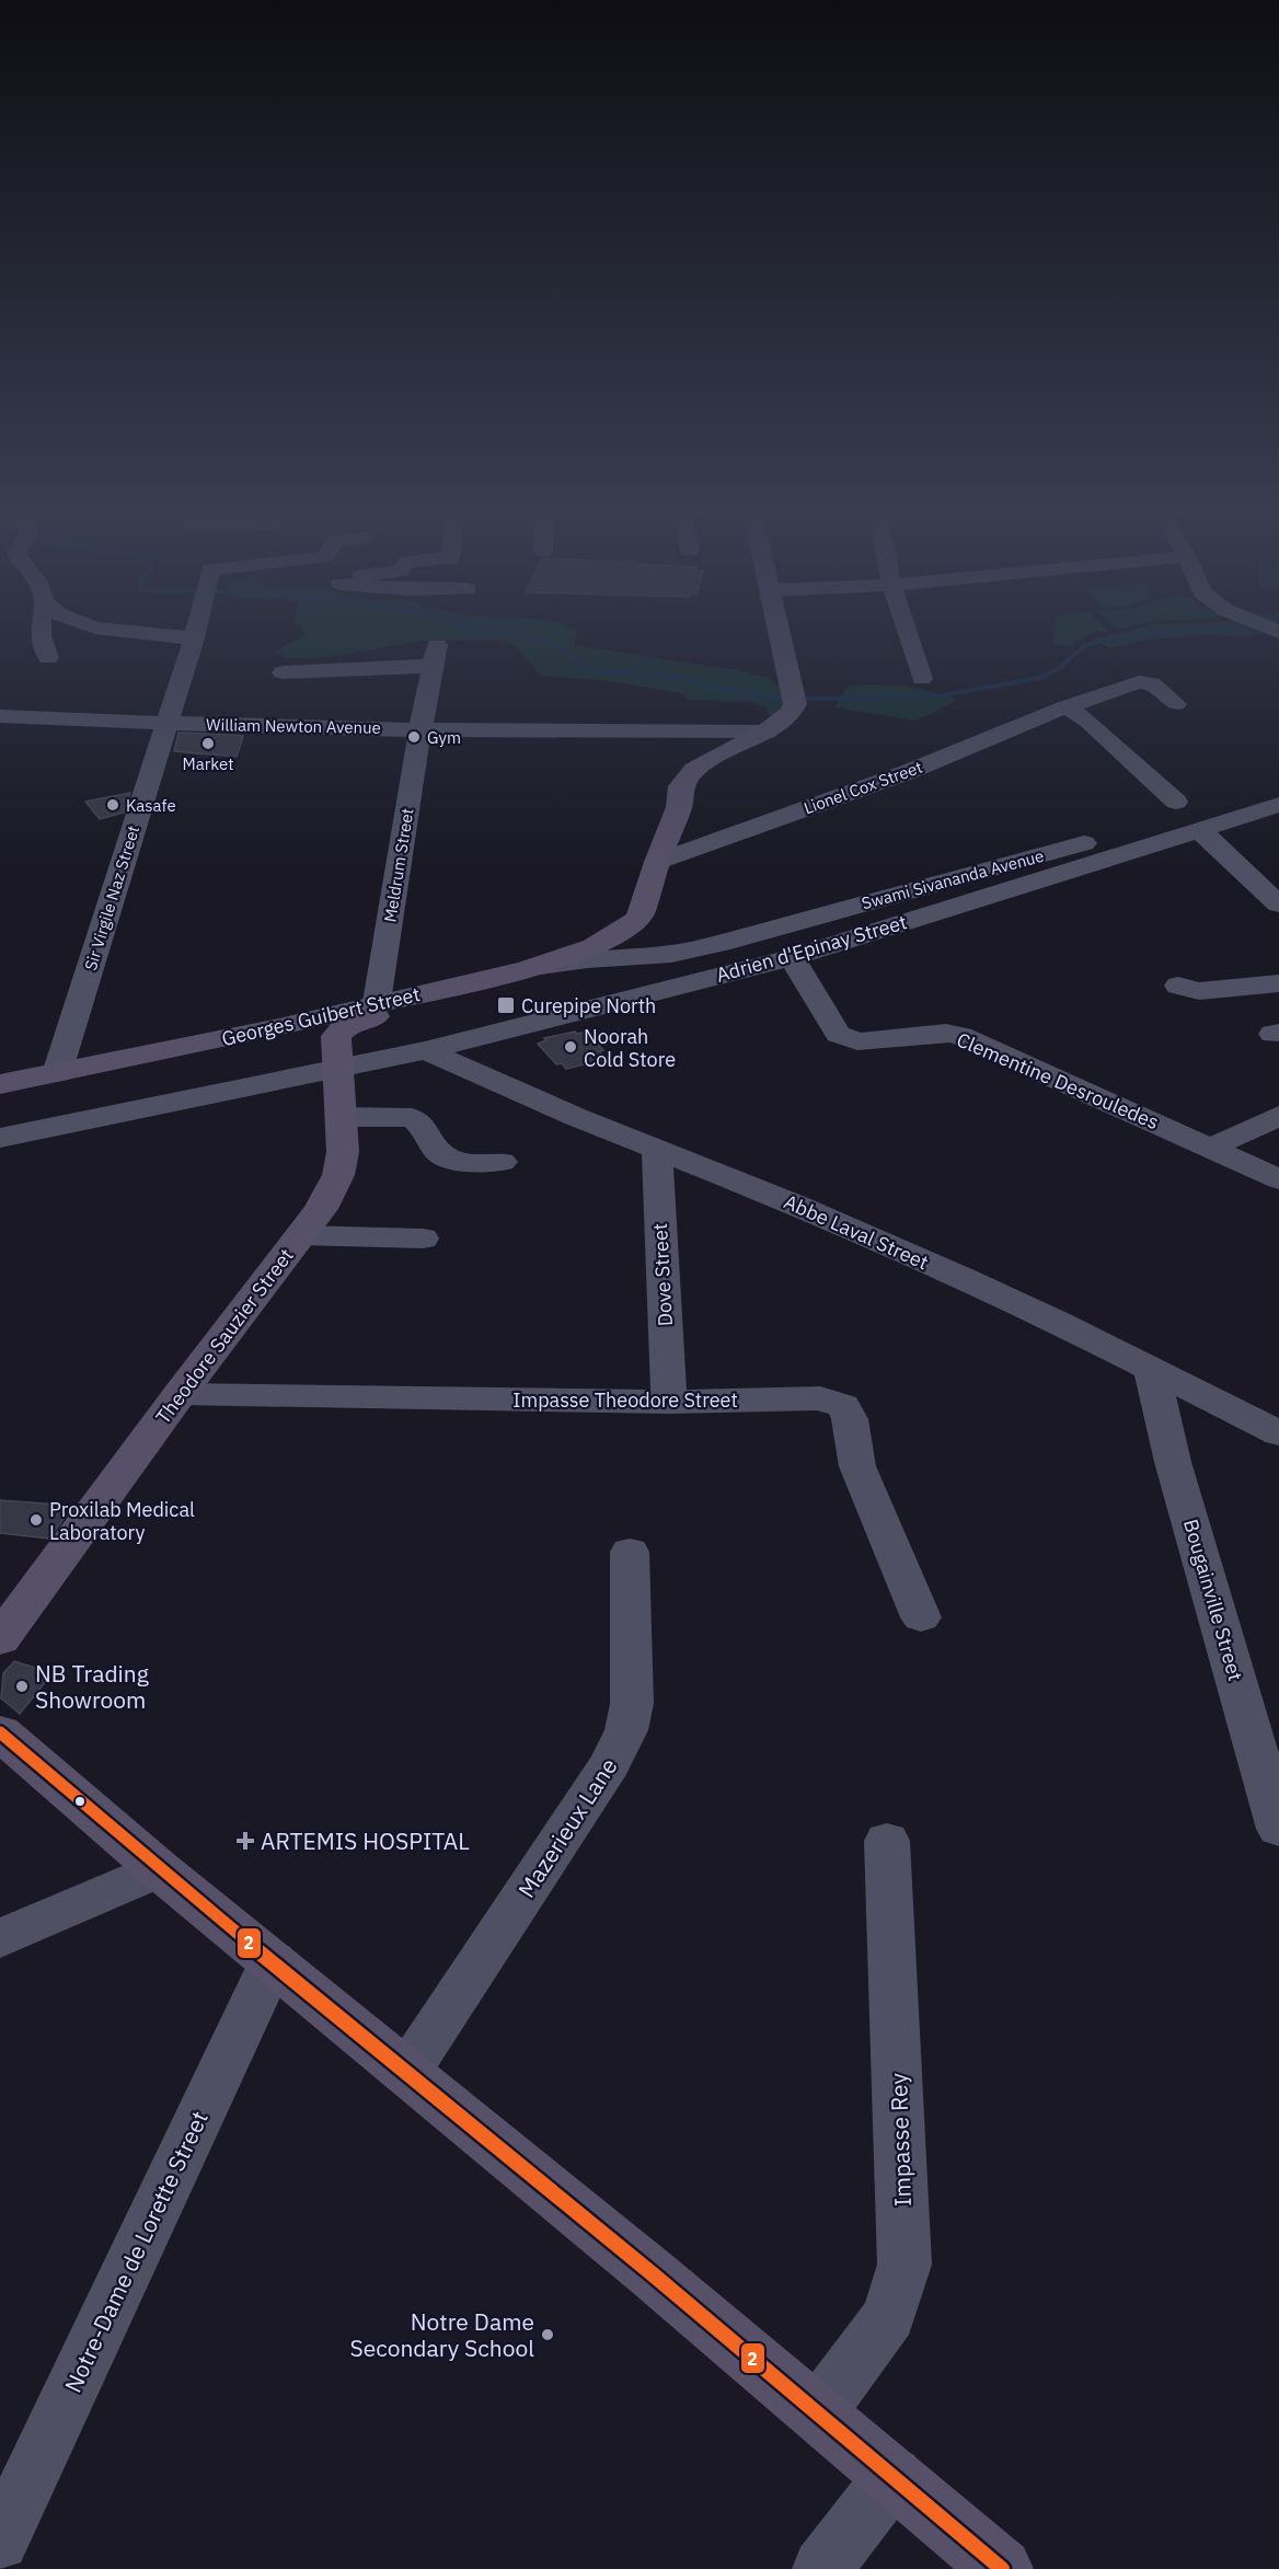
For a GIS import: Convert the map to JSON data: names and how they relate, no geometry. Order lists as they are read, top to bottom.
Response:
{
  "streets": {
    "main road": ["Georges Guibert Street", "Theodore Sauzier Street"],
    "street": [
      "William Newton Avenue",
      "Lionel Cox Street",
      "Meldrum Street",
      "Swami Sivananda Avenue",
      "Sir Virgile Naz Street",
      "Adrien d'Epinay Street",
      "Clementine Desrouledes",
      "Abbe Laval Street",
      "Dove Street",
      "Impasse Theodore Street",
      "Bougainville Street",
      "Mazerieux Lane",
      "Impasse Rey",
      "Notre-Dame de Lorette Street"
    ]
  },
  "crossings": [
    ["William Newton Avenue", "Meldrum Street"],
    ["William Newton Avenue", "Sir Virgile Naz Street"],
    ["Meldrum Street", "Georges Guibert Street"],
    ["Meldrum Street", "Theodore Sauzier Street"],
    ["Swami Sivananda Avenue", "Georges Guibert Street"],
    ["Sir Virgile Naz Street", "Georges Guibert Street"],
    ["Adrien d'Epinay Street", "Clementine Desrouledes"],
    ["Adrien d'Epinay Street", "Abbe Laval Street"],
    ["Adrien d'Epinay Street", "Theodore Sauzier Street"],
    ["Georges Guibert Street", "Theodore Sauzier Street"],
    ["Abbe Laval Street", "Dove Street"],
    ["Abbe Laval Street", "Bougainville Street"],
    ["Dove Street", "Impasse Theodore Street"],
    ["Theodore Sauzier Street", "Impasse Theodore Street"]
  ],
  "places": {
    "other": [
      "Gym",
      "Market",
      "Kasafe",
      "Noorah Cold Store",
      "Proxilab Medical Laboratory",
      "NB Trading Showroom",
      "Notre Dame Secondary School"
    ],
    "transit": ["Curepipe North"],
    "health": ["ARTEMIS HOSPITAL"]
  },
  "lines": ["transit line 2"]
}
